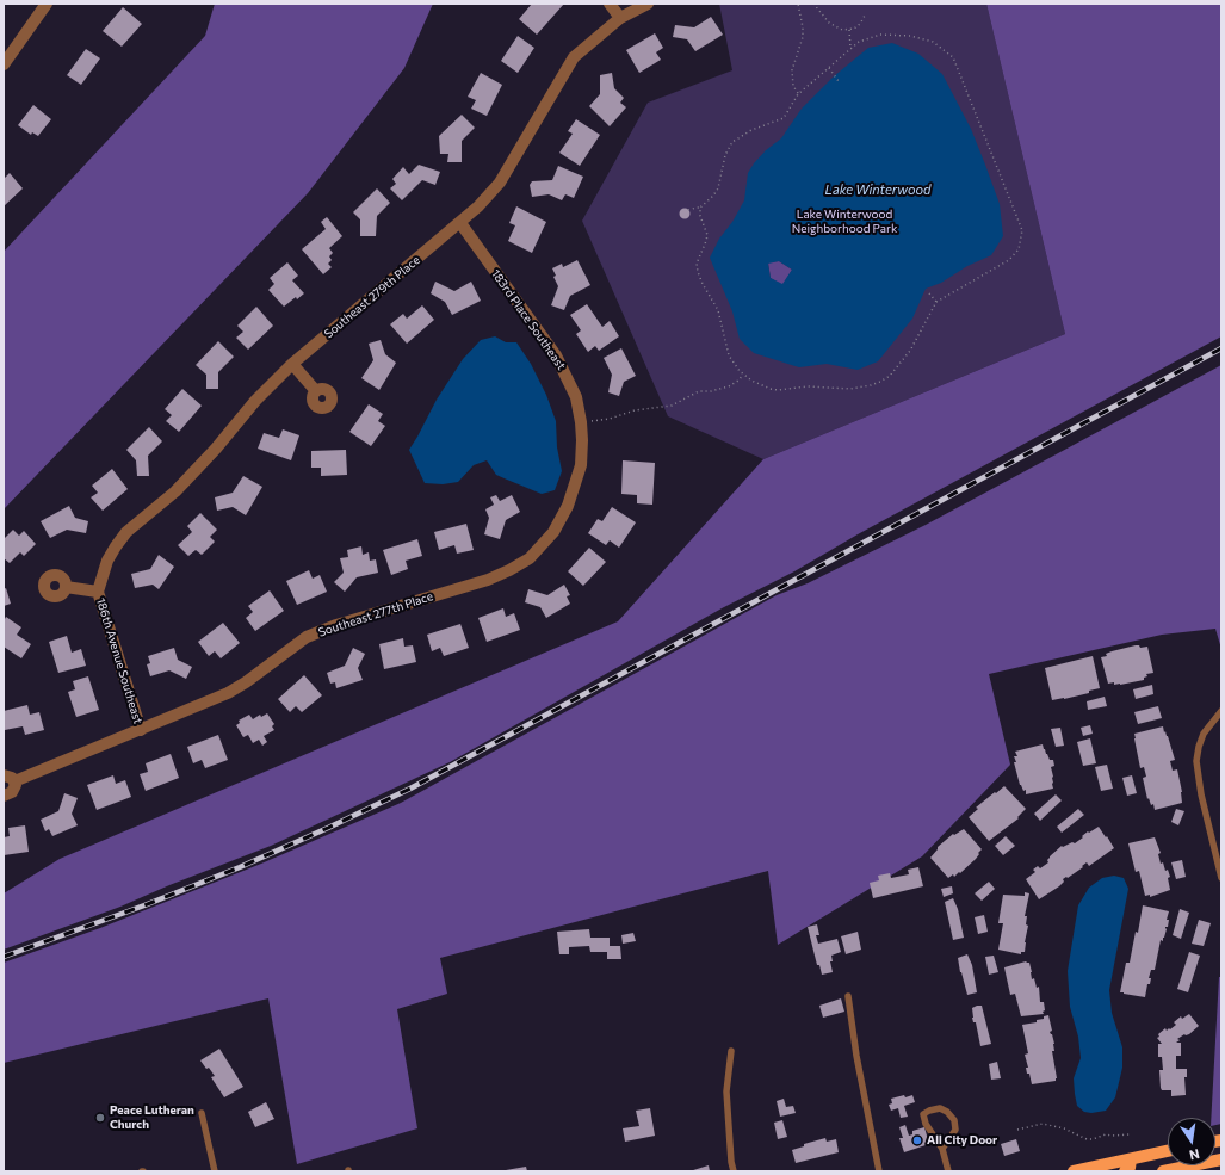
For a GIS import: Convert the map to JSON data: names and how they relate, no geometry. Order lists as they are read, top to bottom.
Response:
{
  "streets": {
    "street": [
      "Southeast 279th Place",
      "183rd Place Southeast",
      "Southeast 277th Place",
      "186th Avenue Southeast"
    ]
  },
  "crossings": [
    ["Southeast 279th Place", "183rd Place Southeast"],
    ["Southeast 279th Place", "186th Avenue Southeast"],
    ["183rd Place Southeast", "Southeast 277th Place"],
    ["Southeast 277th Place", "186th Avenue Southeast"]
  ],
  "water": ["Lake Winterwood"],
  "parks": ["Lake Winterwood Neighborhood Park"],
  "places": ["Peace Lutheran Church", "All City Door"],
  "north": "bottom"
}
